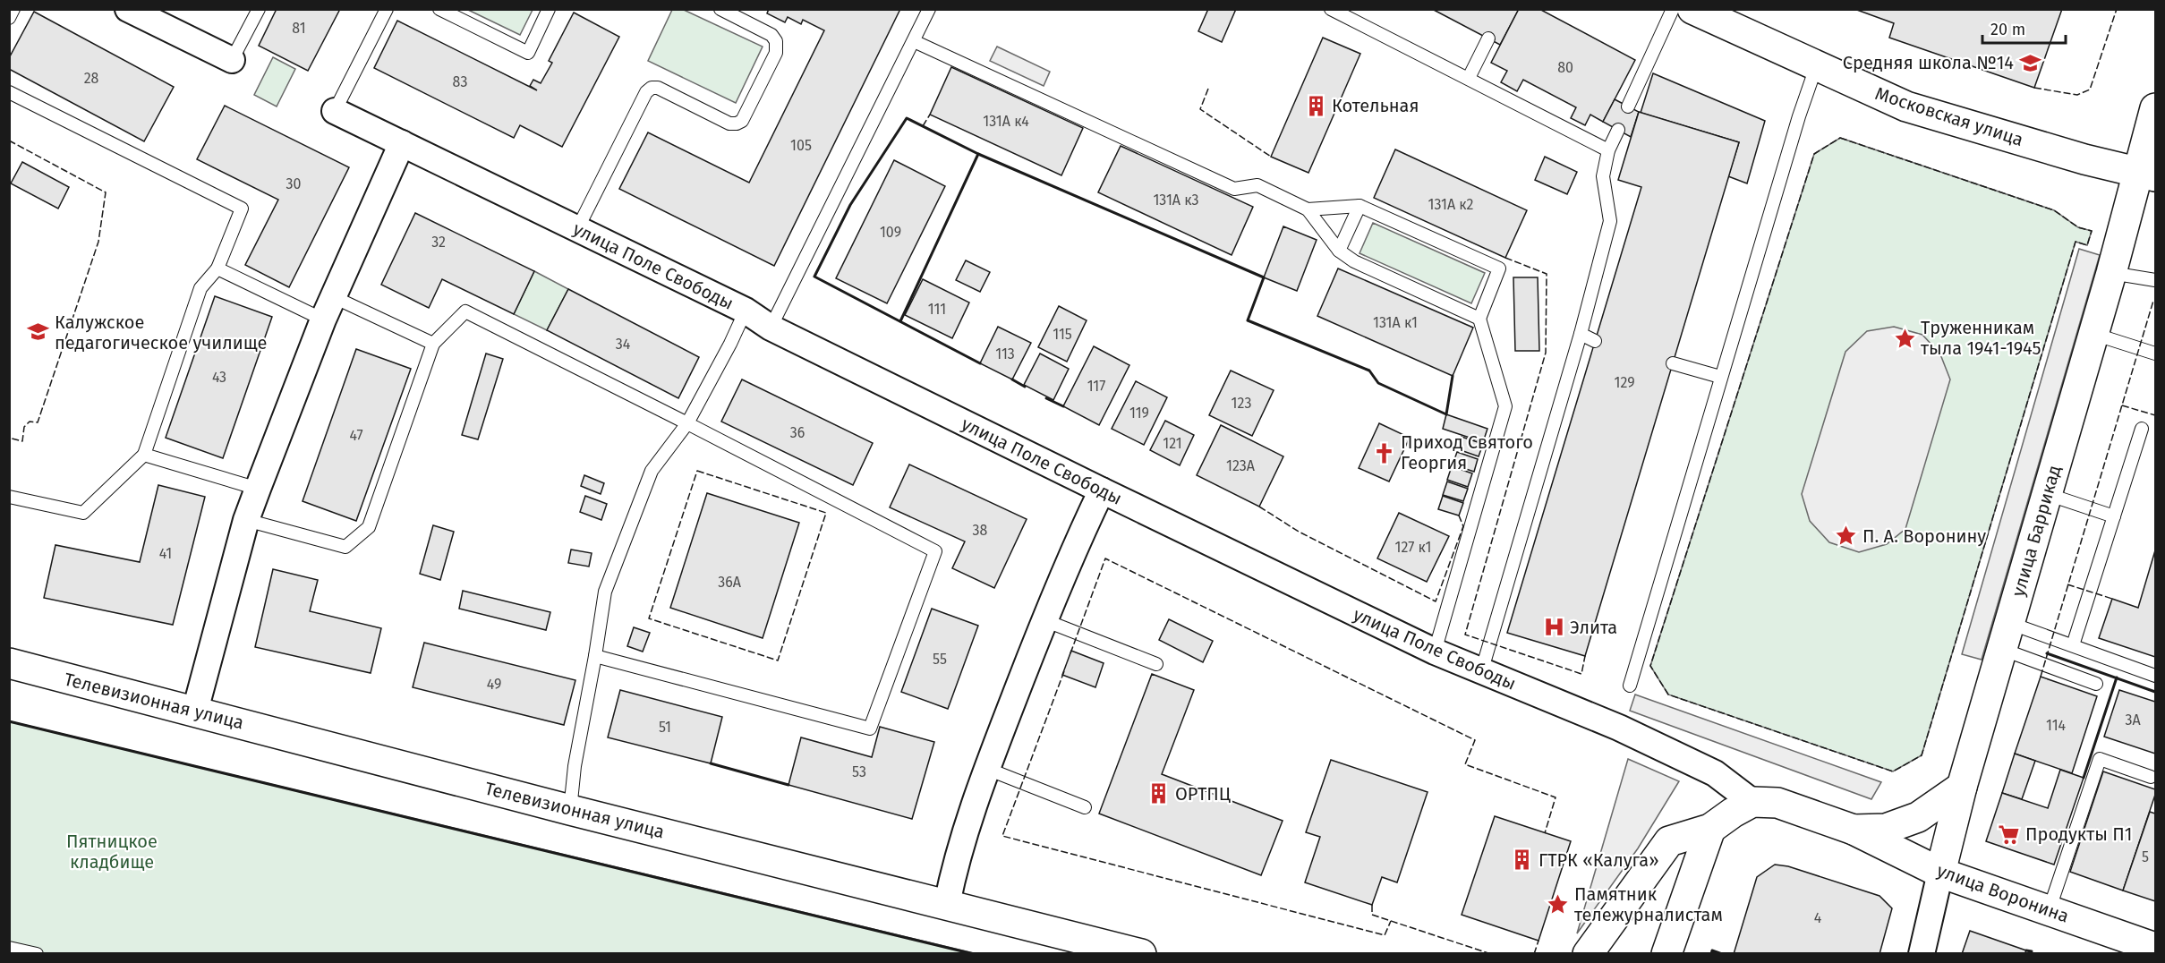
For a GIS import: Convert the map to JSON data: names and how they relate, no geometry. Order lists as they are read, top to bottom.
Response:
{
  "streets": {
    "street": [
      "Московская улица",
      "улица Поле Свободы",
      "улица Баррикад",
      "Телевизионная улица",
      "улица Воронина"
    ]
  },
  "crossings": [
    ["Московская улица", "улица Баррикад"],
    ["улица Баррикад", "улица Воронина"]
  ],
  "parks": ["Пятницкое кладбище"],
  "places": {
    "school or university": ["Средняя школа №14", "Калужское педагогическое училище"],
    "building": ["Котельная", "ОРТПЦ", "ГТРК «Калуга»"],
    "place": ["Труженникам тыла 1941-1945", "П. А. Воронину", "Памятник тележурналистам"],
    "church": ["Приход Святого Георгия"],
    "hospital": ["Элита"],
    "supermarket": ["Продукты П1"]
  },
  "house_numbers": [
    "81",
    "80",
    "28",
    "83",
    "131А к4",
    "105",
    "30",
    "131А к3",
    "131А к2",
    "109",
    "32",
    "111",
    "131А к1",
    "115",
    "34",
    "113",
    "43",
    "129",
    "117",
    "123",
    "119",
    "36",
    "47",
    "121",
    "123А",
    "38",
    "127 к1",
    "41",
    "36А",
    "55",
    "49",
    "3А",
    "114",
    "51",
    "53",
    "5",
    "4"
  ],
  "scale_bar": "20 m"
}
